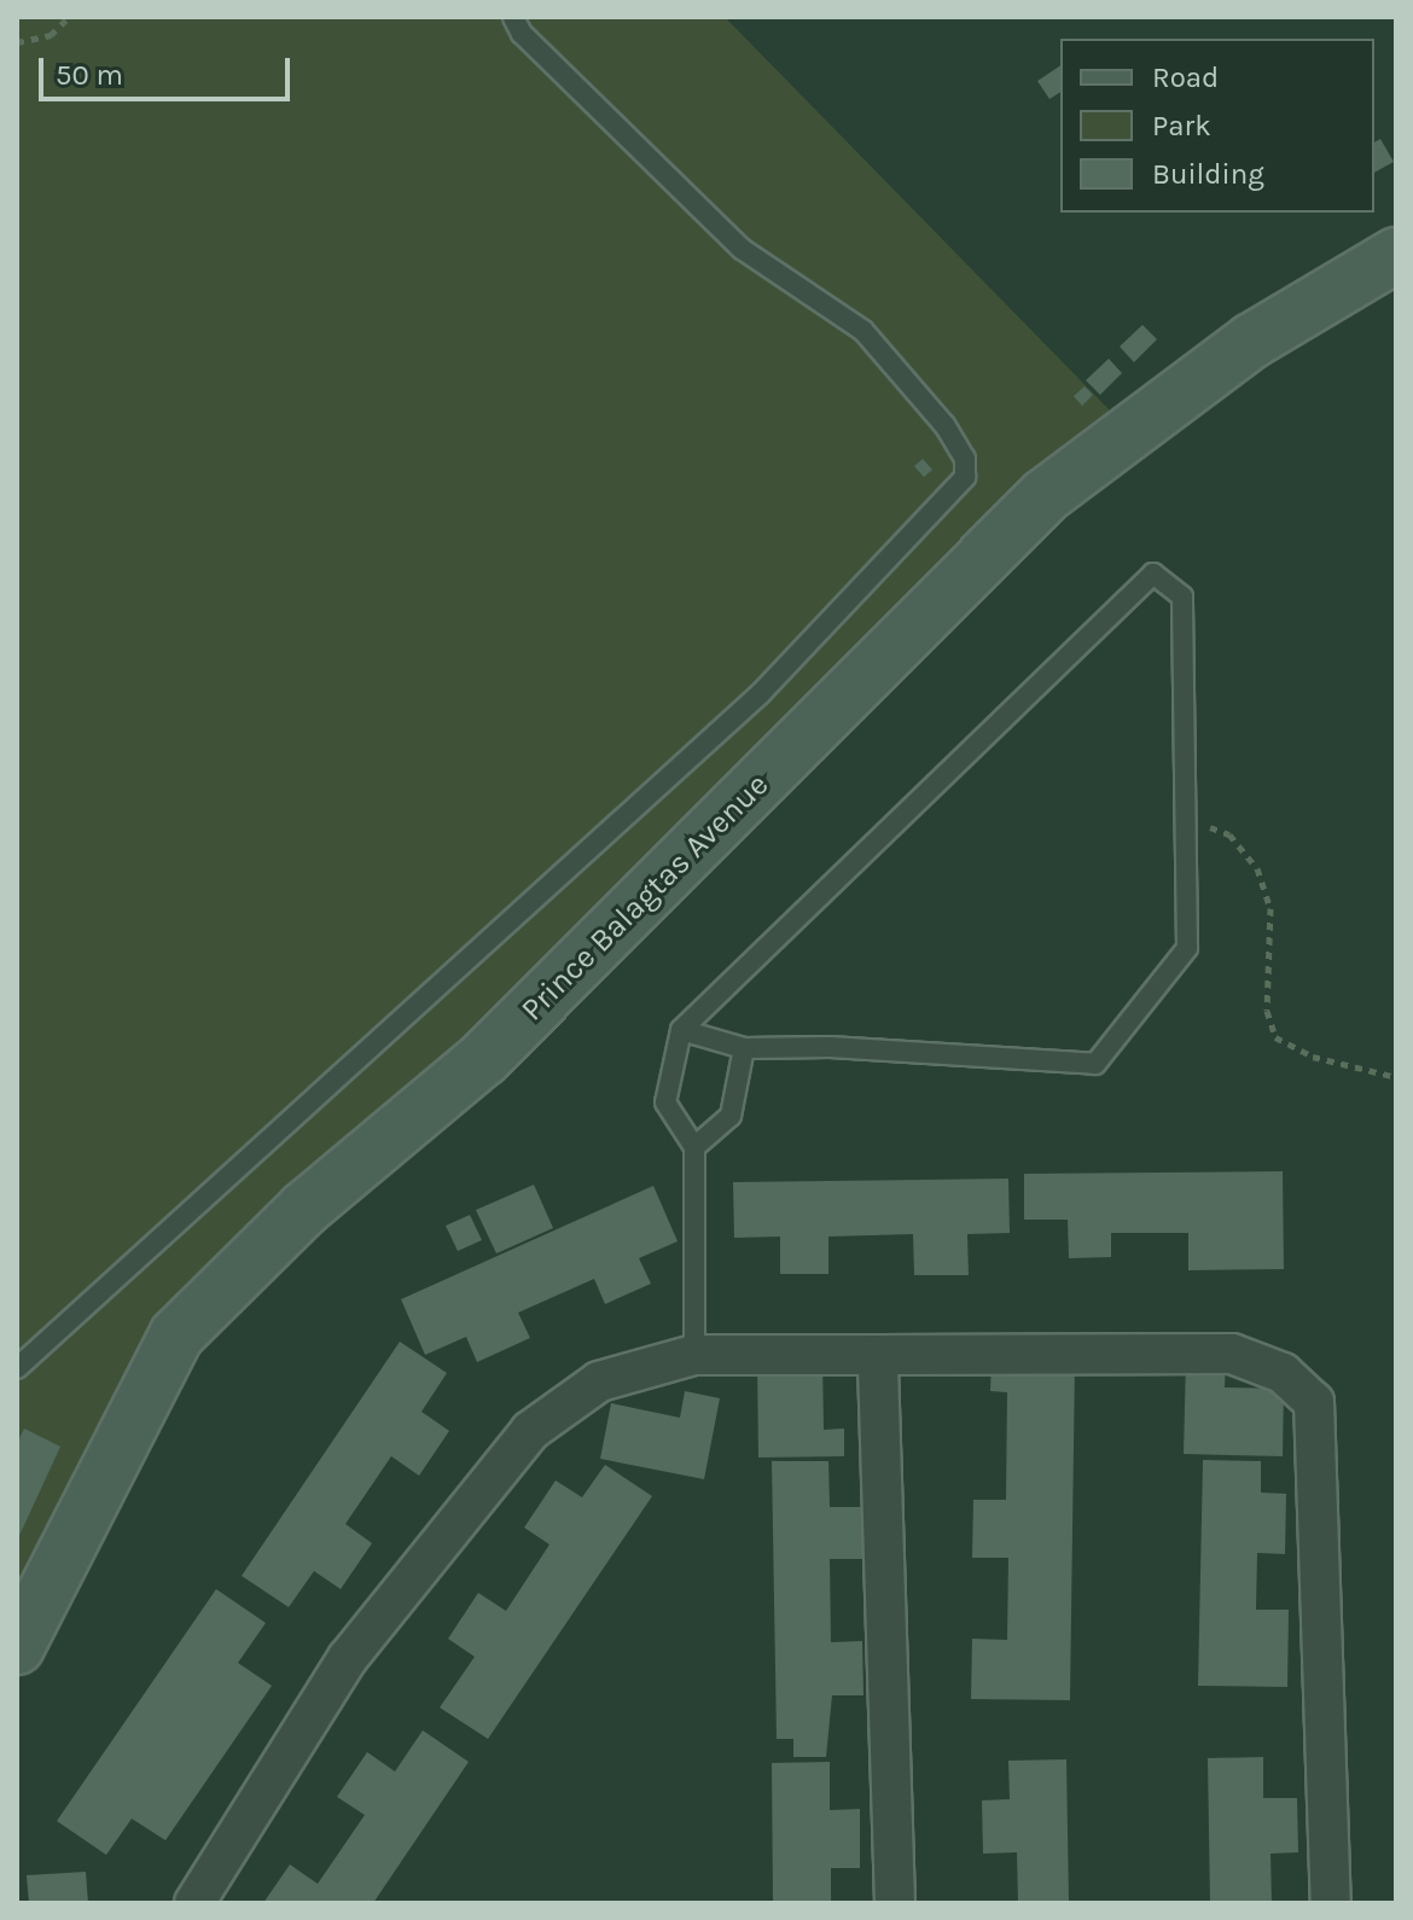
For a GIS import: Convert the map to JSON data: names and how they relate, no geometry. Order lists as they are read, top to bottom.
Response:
{
  "streets": {
    "main road": ["Prince Balagtas Avenue"]
  },
  "legend": ["Road", "Park", "Building"],
  "scale_bar": "50 m"
}
